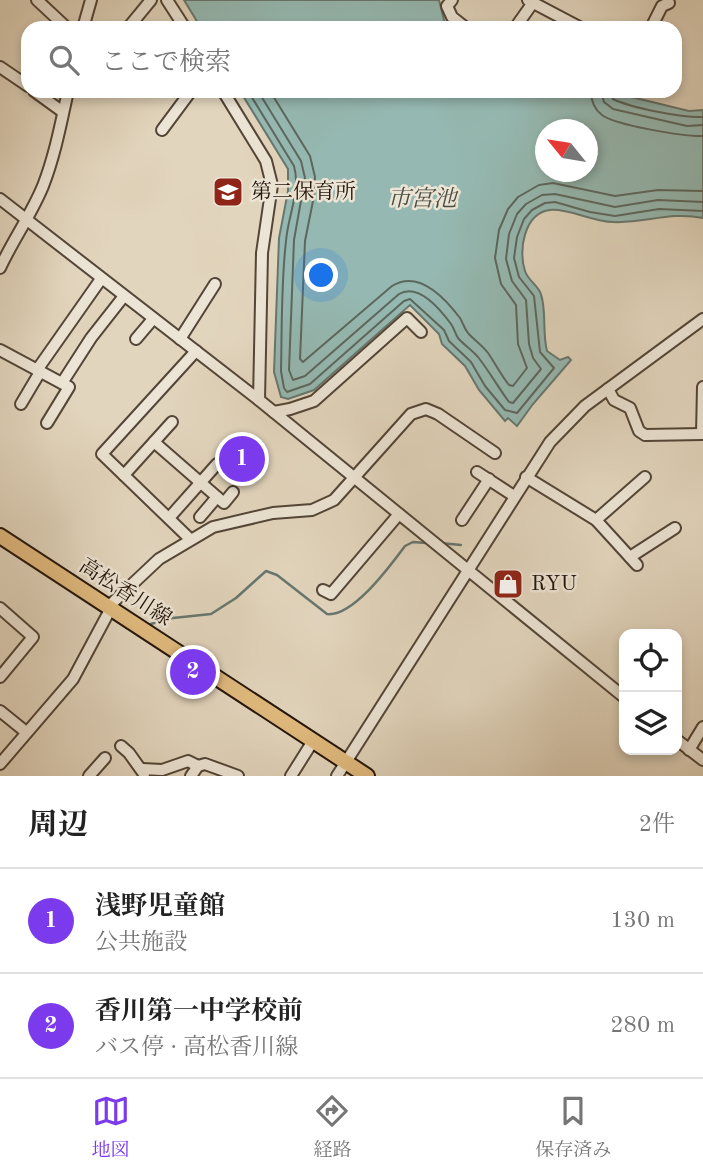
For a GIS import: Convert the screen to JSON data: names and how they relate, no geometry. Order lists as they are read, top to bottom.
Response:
{
  "streets": {
    "main road": ["高松香川線"]
  },
  "water": ["市宮池"],
  "places": {
    "school or university": ["第二保育所"],
    "shop": ["RYU"]
  },
  "north": "top left",
  "page": {
    "search": "ここで検索",
    "pins": ["1", "2"],
    "heading": ["周辺", "2件"],
    "list": [
      {
        "mark": "1",
        "name": "浅野児童館",
        "note": "公共施設",
        "value": "130 m"
      },
      {
        "mark": "2",
        "name": "香川第一中学校前",
        "note": "バス停 · 高松香川線",
        "value": "280 m"
      }
    ],
    "nav": ["地図", "経路", "保存済み"]
  }
}
